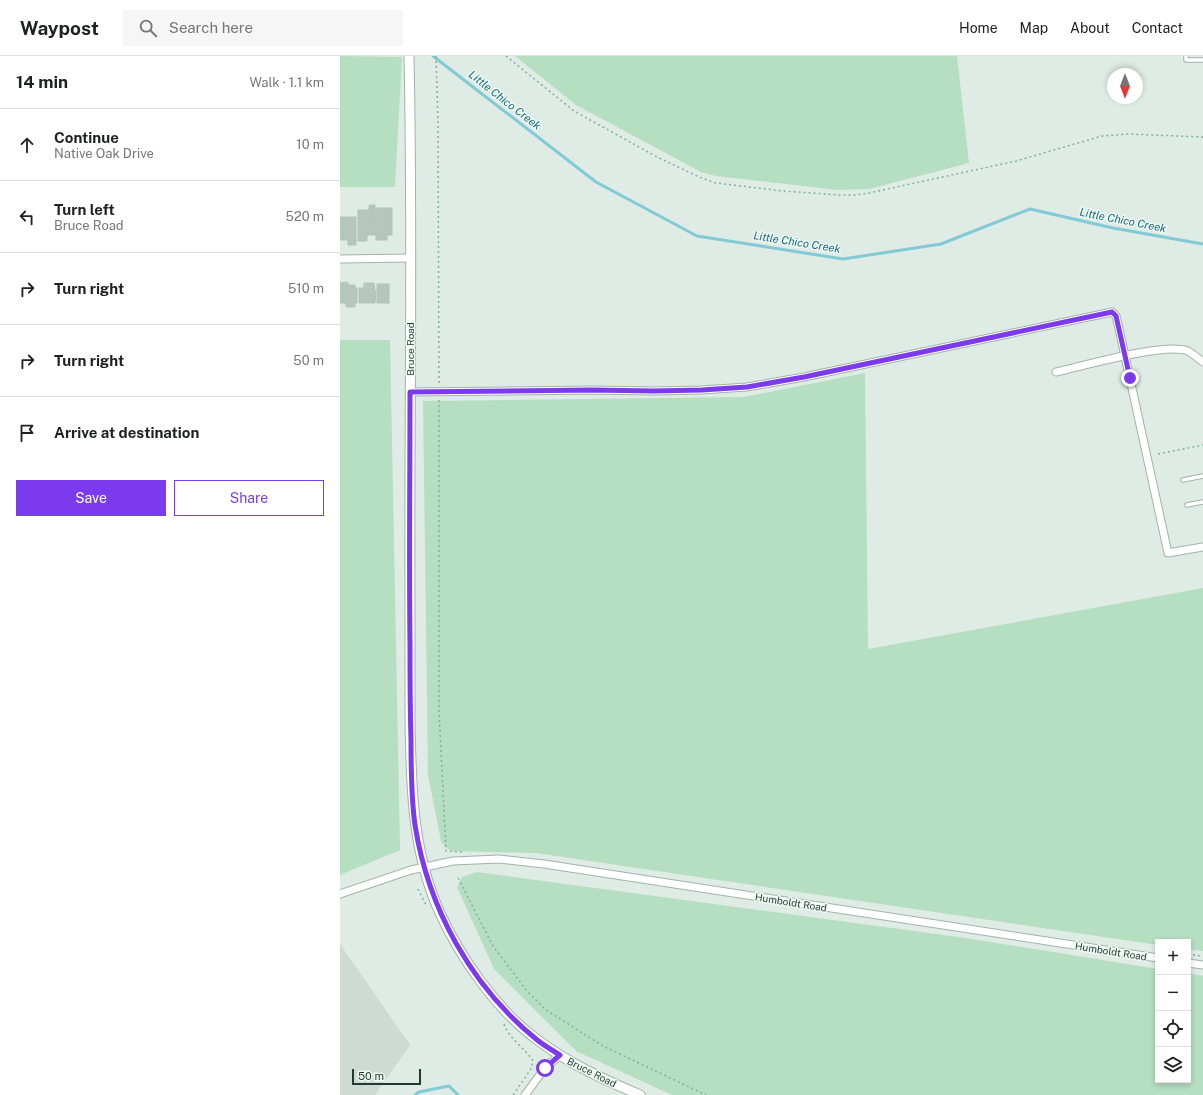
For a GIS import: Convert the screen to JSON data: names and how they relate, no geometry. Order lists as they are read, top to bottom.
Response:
{
  "streets": {
    "street": ["Bruce Road", "Humboldt Road"]
  },
  "crossings": [
    ["Bruce Road", "Humboldt Road"]
  ],
  "water": ["Little Chico Creek"],
  "scale_bar": "50 m",
  "north": "bottom",
  "page": {
    "header": "Waypost",
    "search": "Search here",
    "nav": [
      "Home",
      "Map",
      "About",
      "Contact"
    ],
    "heading": ["14 min", "Walk · 1.1 km"],
    "list": [
      ["Continue", "Native Oak Drive", "10 m"],
      ["Turn left", "Bruce Road", "520 m"],
      ["Turn right", "510 m"],
      ["Turn right", "50 m"],
      "Arrive at destination"
    ],
    "buttons": ["Save", "Share"],
    "map_buttons": ["+", "−"],
    "scale": "50 m"
  }
}
